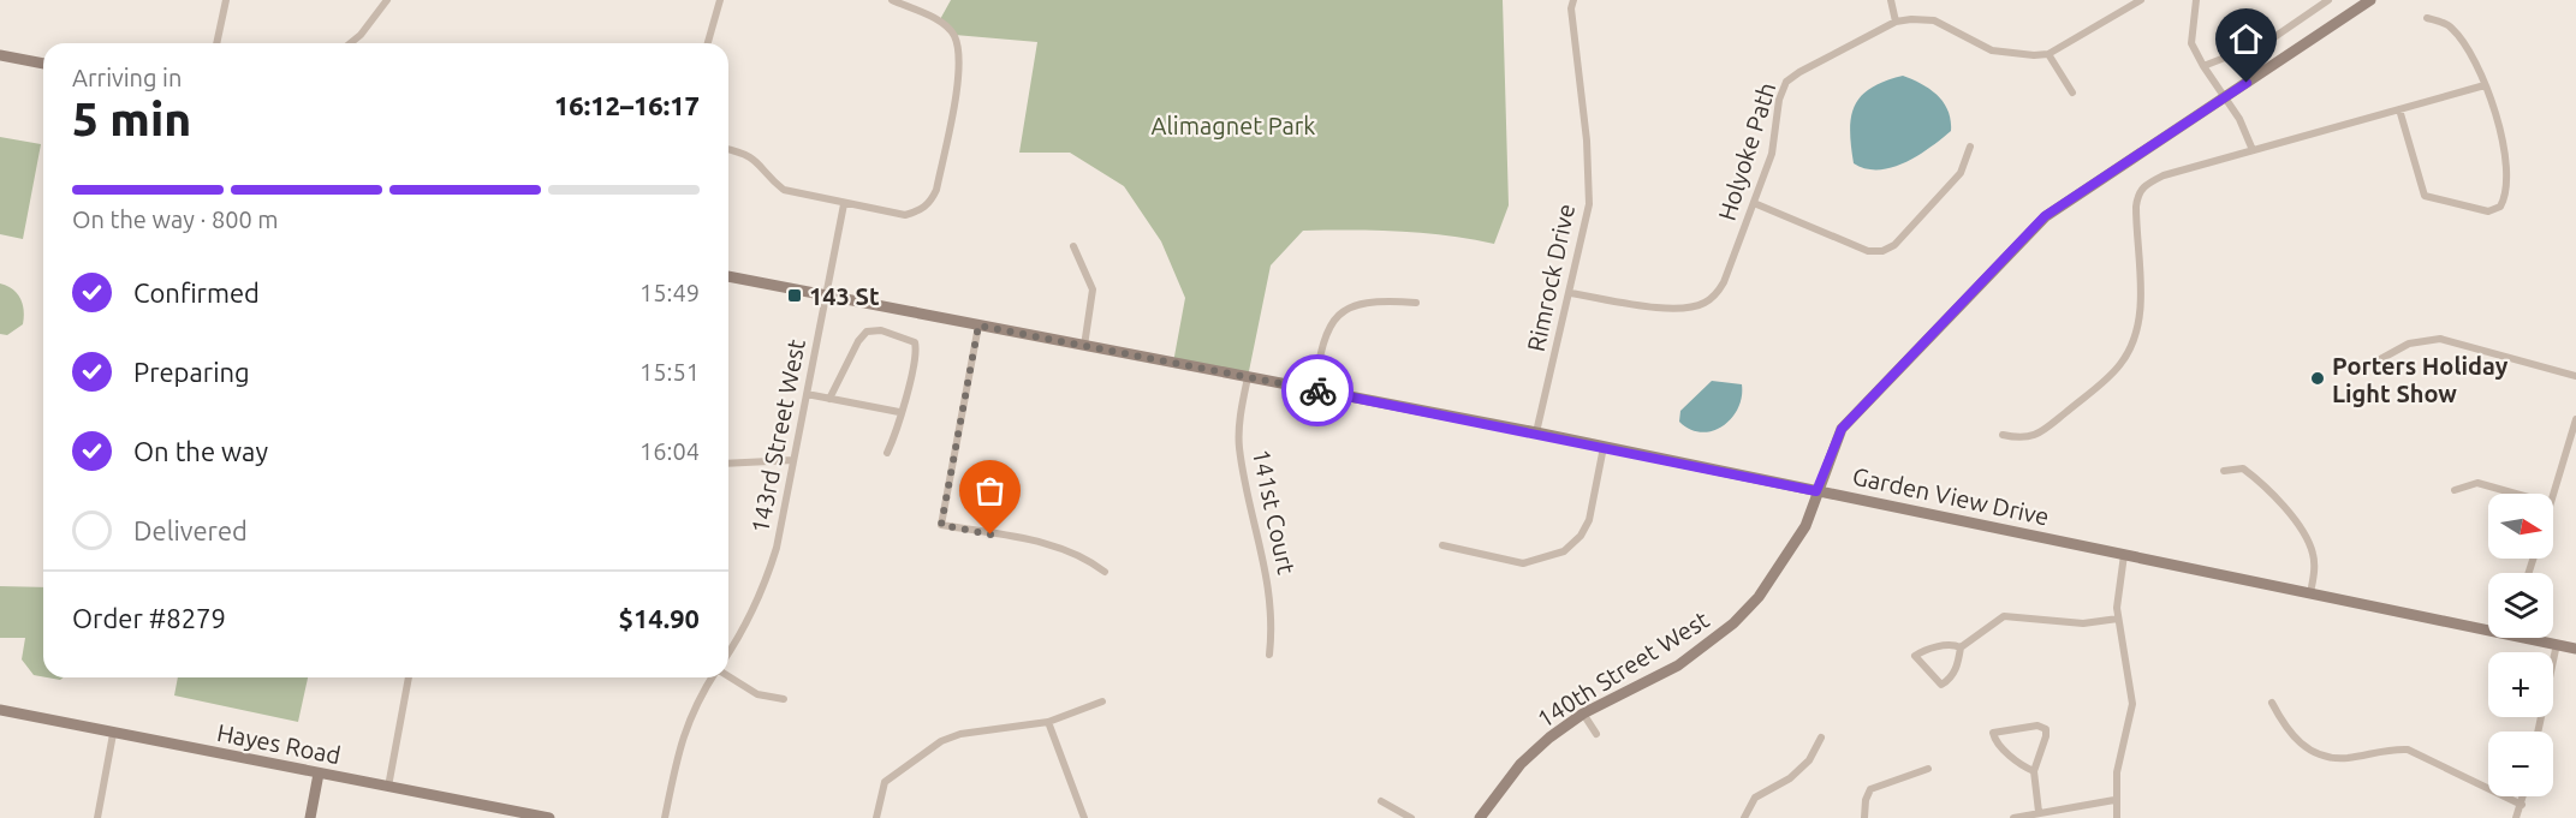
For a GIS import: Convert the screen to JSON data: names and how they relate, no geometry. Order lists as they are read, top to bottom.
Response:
{
  "streets": {
    "street": [
      "Holyoke Path",
      "Rimrock Drive",
      "143rd Street West",
      "Garden View Drive",
      "141st Court",
      "140th Street West",
      "Hayes Road"
    ]
  },
  "crossings": [
    ["Holyoke Path", "Rimrock Drive"],
    ["Rimrock Drive", "Garden View Drive"],
    ["143rd Street West", "Garden View Drive"],
    ["Garden View Drive", "141st Court"],
    ["Garden View Drive", "140th Street West"]
  ],
  "parks": ["Alimagnet Park"],
  "places": {
    "transit": ["143 St"],
    "other": ["Porters Holiday Light Show"]
  },
  "north": "right",
  "page": {
    "heading": ["5 min", "Arriving in", "16:12–16:17"],
    "panel": ["Order #8279", "$14.90"],
    "bar": "On the way · 800 m",
    "list": [
      ["Confirmed", "15:49"],
      ["Preparing", "15:51"],
      ["On the way", "16:04"],
      "Delivered"
    ],
    "map_buttons": ["+", "−"]
  }
}
